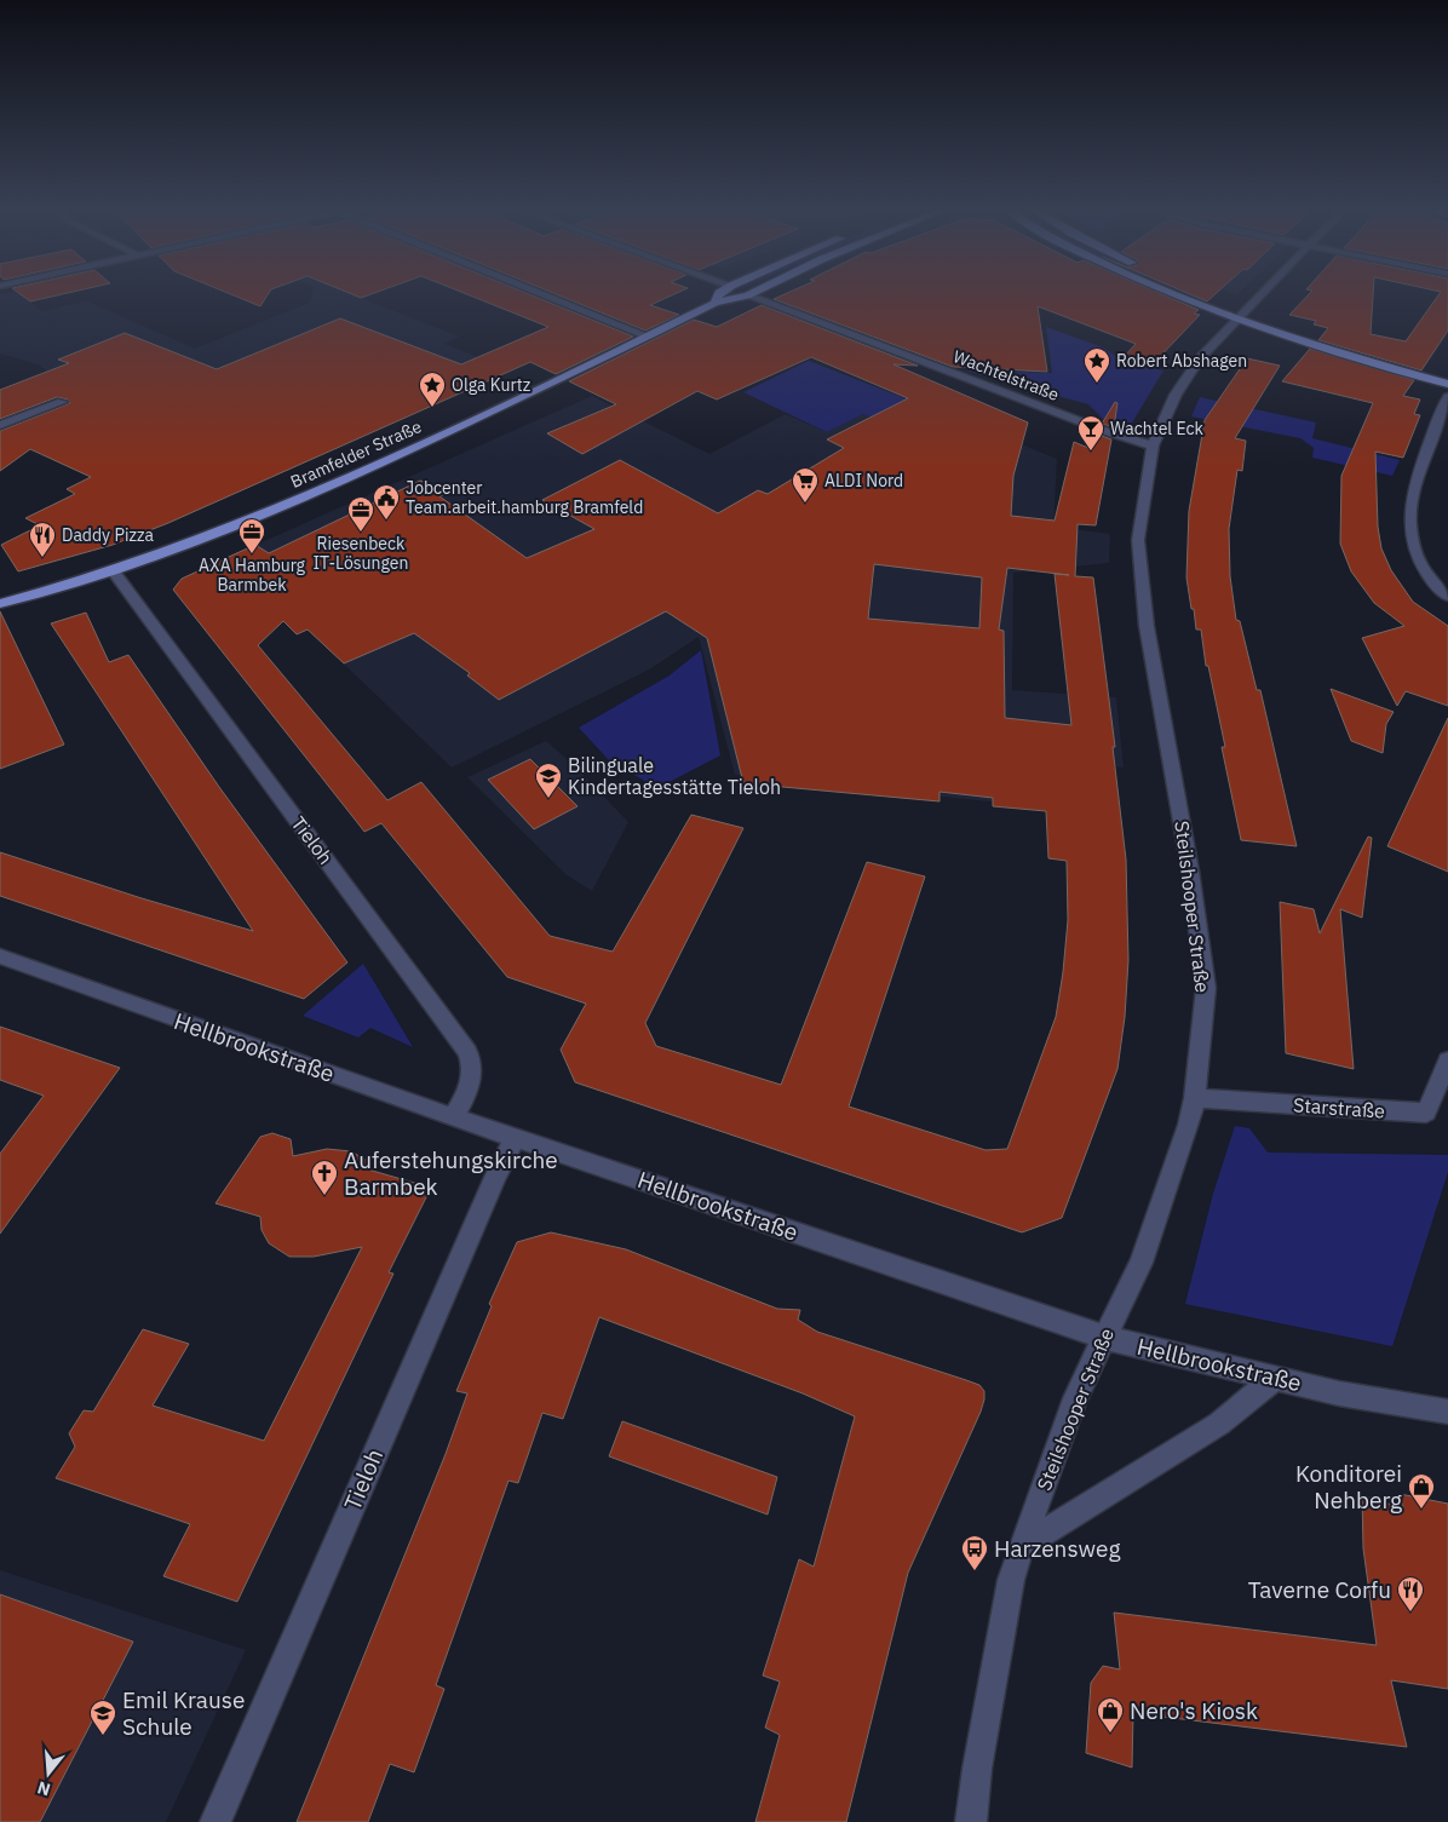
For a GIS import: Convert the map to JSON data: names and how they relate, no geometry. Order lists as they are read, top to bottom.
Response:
{
  "streets": {
    "main road": ["Bramfelder Straße"],
    "street": [
      "Wachtelstraße",
      "Tieloh",
      "Steilshooper Straße",
      "Hellbrookstraße",
      "Starstraße"
    ]
  },
  "crossings": [
    ["Wachtelstraße", "Bramfelder Straße"],
    ["Wachtelstraße", "Steilshooper Straße"],
    ["Bramfelder Straße", "Tieloh"],
    ["Tieloh", "Hellbrookstraße"],
    ["Steilshooper Straße", "Hellbrookstraße"],
    ["Steilshooper Straße", "Starstraße"]
  ],
  "places": {
    "place": ["Robert Abshagen", "Olga Kurtz"],
    "bar": ["Wachtel Eck"],
    "supermarket": ["ALDI Nord"],
    "public building": ["Jobcenter Team.arbeit.hamburg Bramfeld"],
    "office": ["Riesenbeck IT-Lösungen", "AXA Hamburg Barmbek"],
    "restaurant": ["Daddy Pizza", "Taverne Corfu"],
    "school or university": ["Bilinguale Kindertagesstätte Tieloh", "Emil Krause Schule"],
    "church": ["Auferstehungskirche Barmbek"],
    "shop": ["Konditorei Nehberg", "Nero's Kiosk"],
    "bus stop": ["Harzensweg"]
  },
  "north": "bottom"
}
